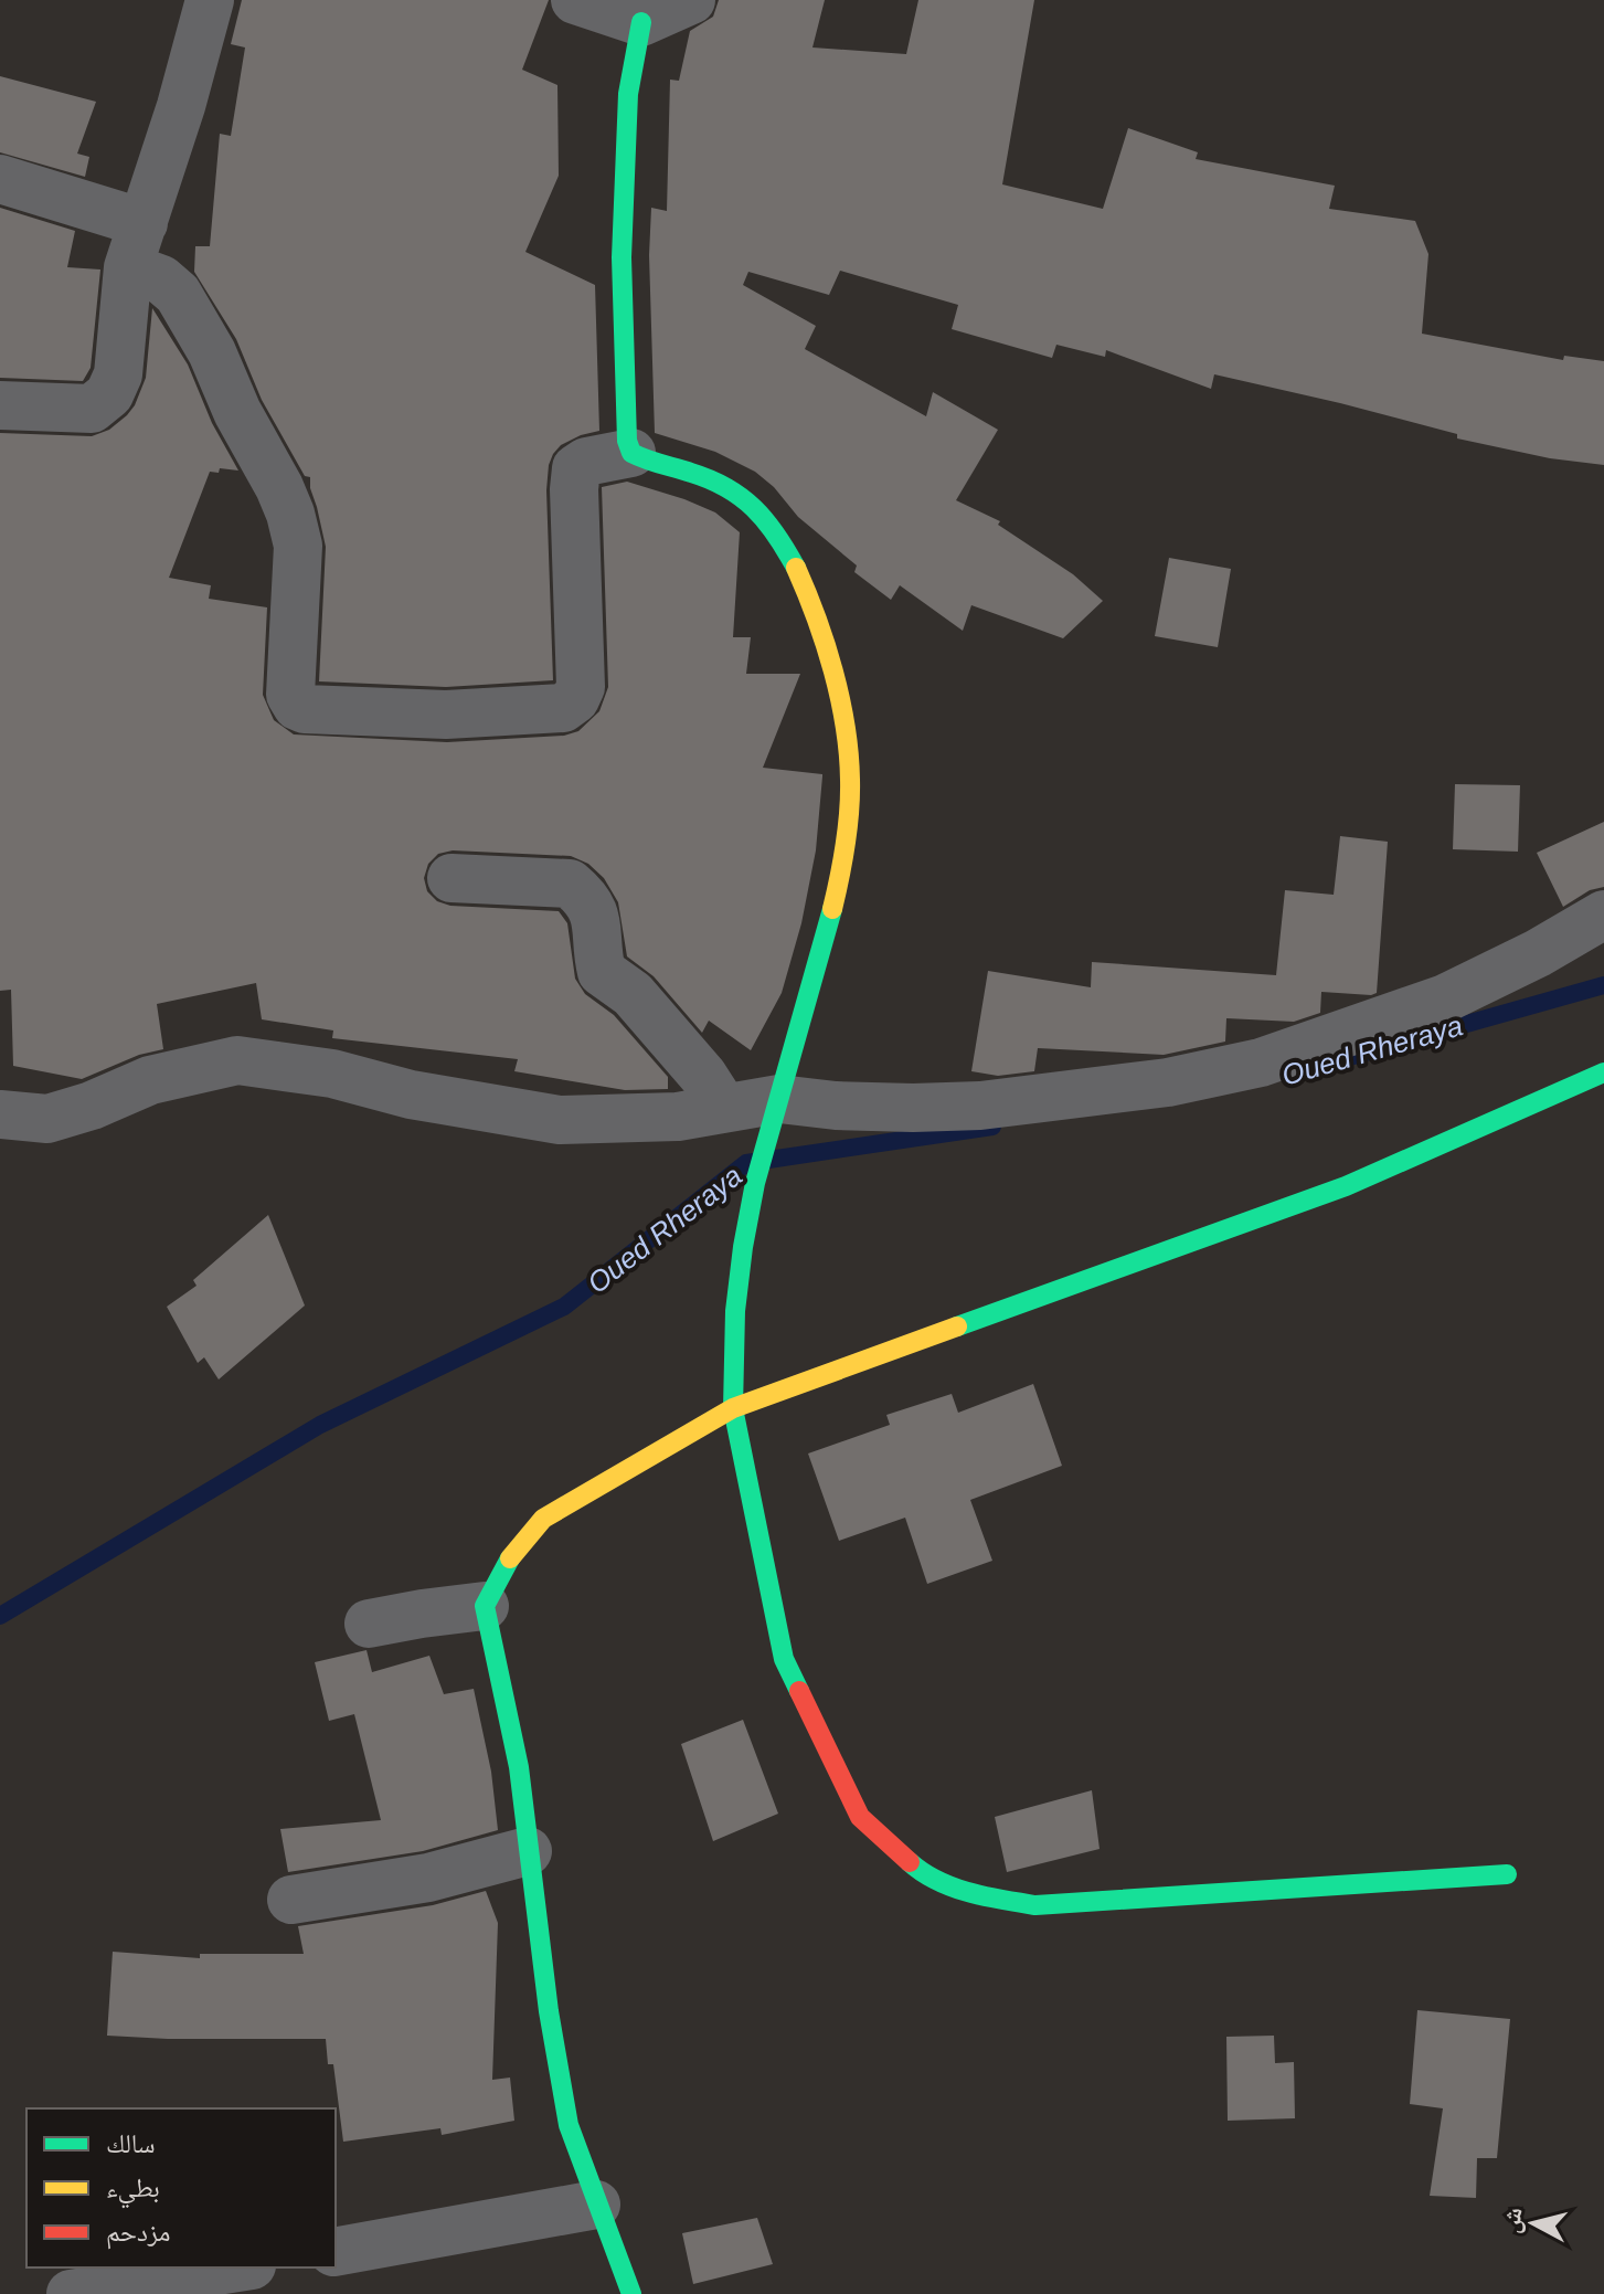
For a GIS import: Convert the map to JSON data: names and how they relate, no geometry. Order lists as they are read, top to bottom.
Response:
{
  "water": ["Oued Rheraya"],
  "legend": ["سالك", "بطيء", "مزدحم"],
  "north": "left"
}
